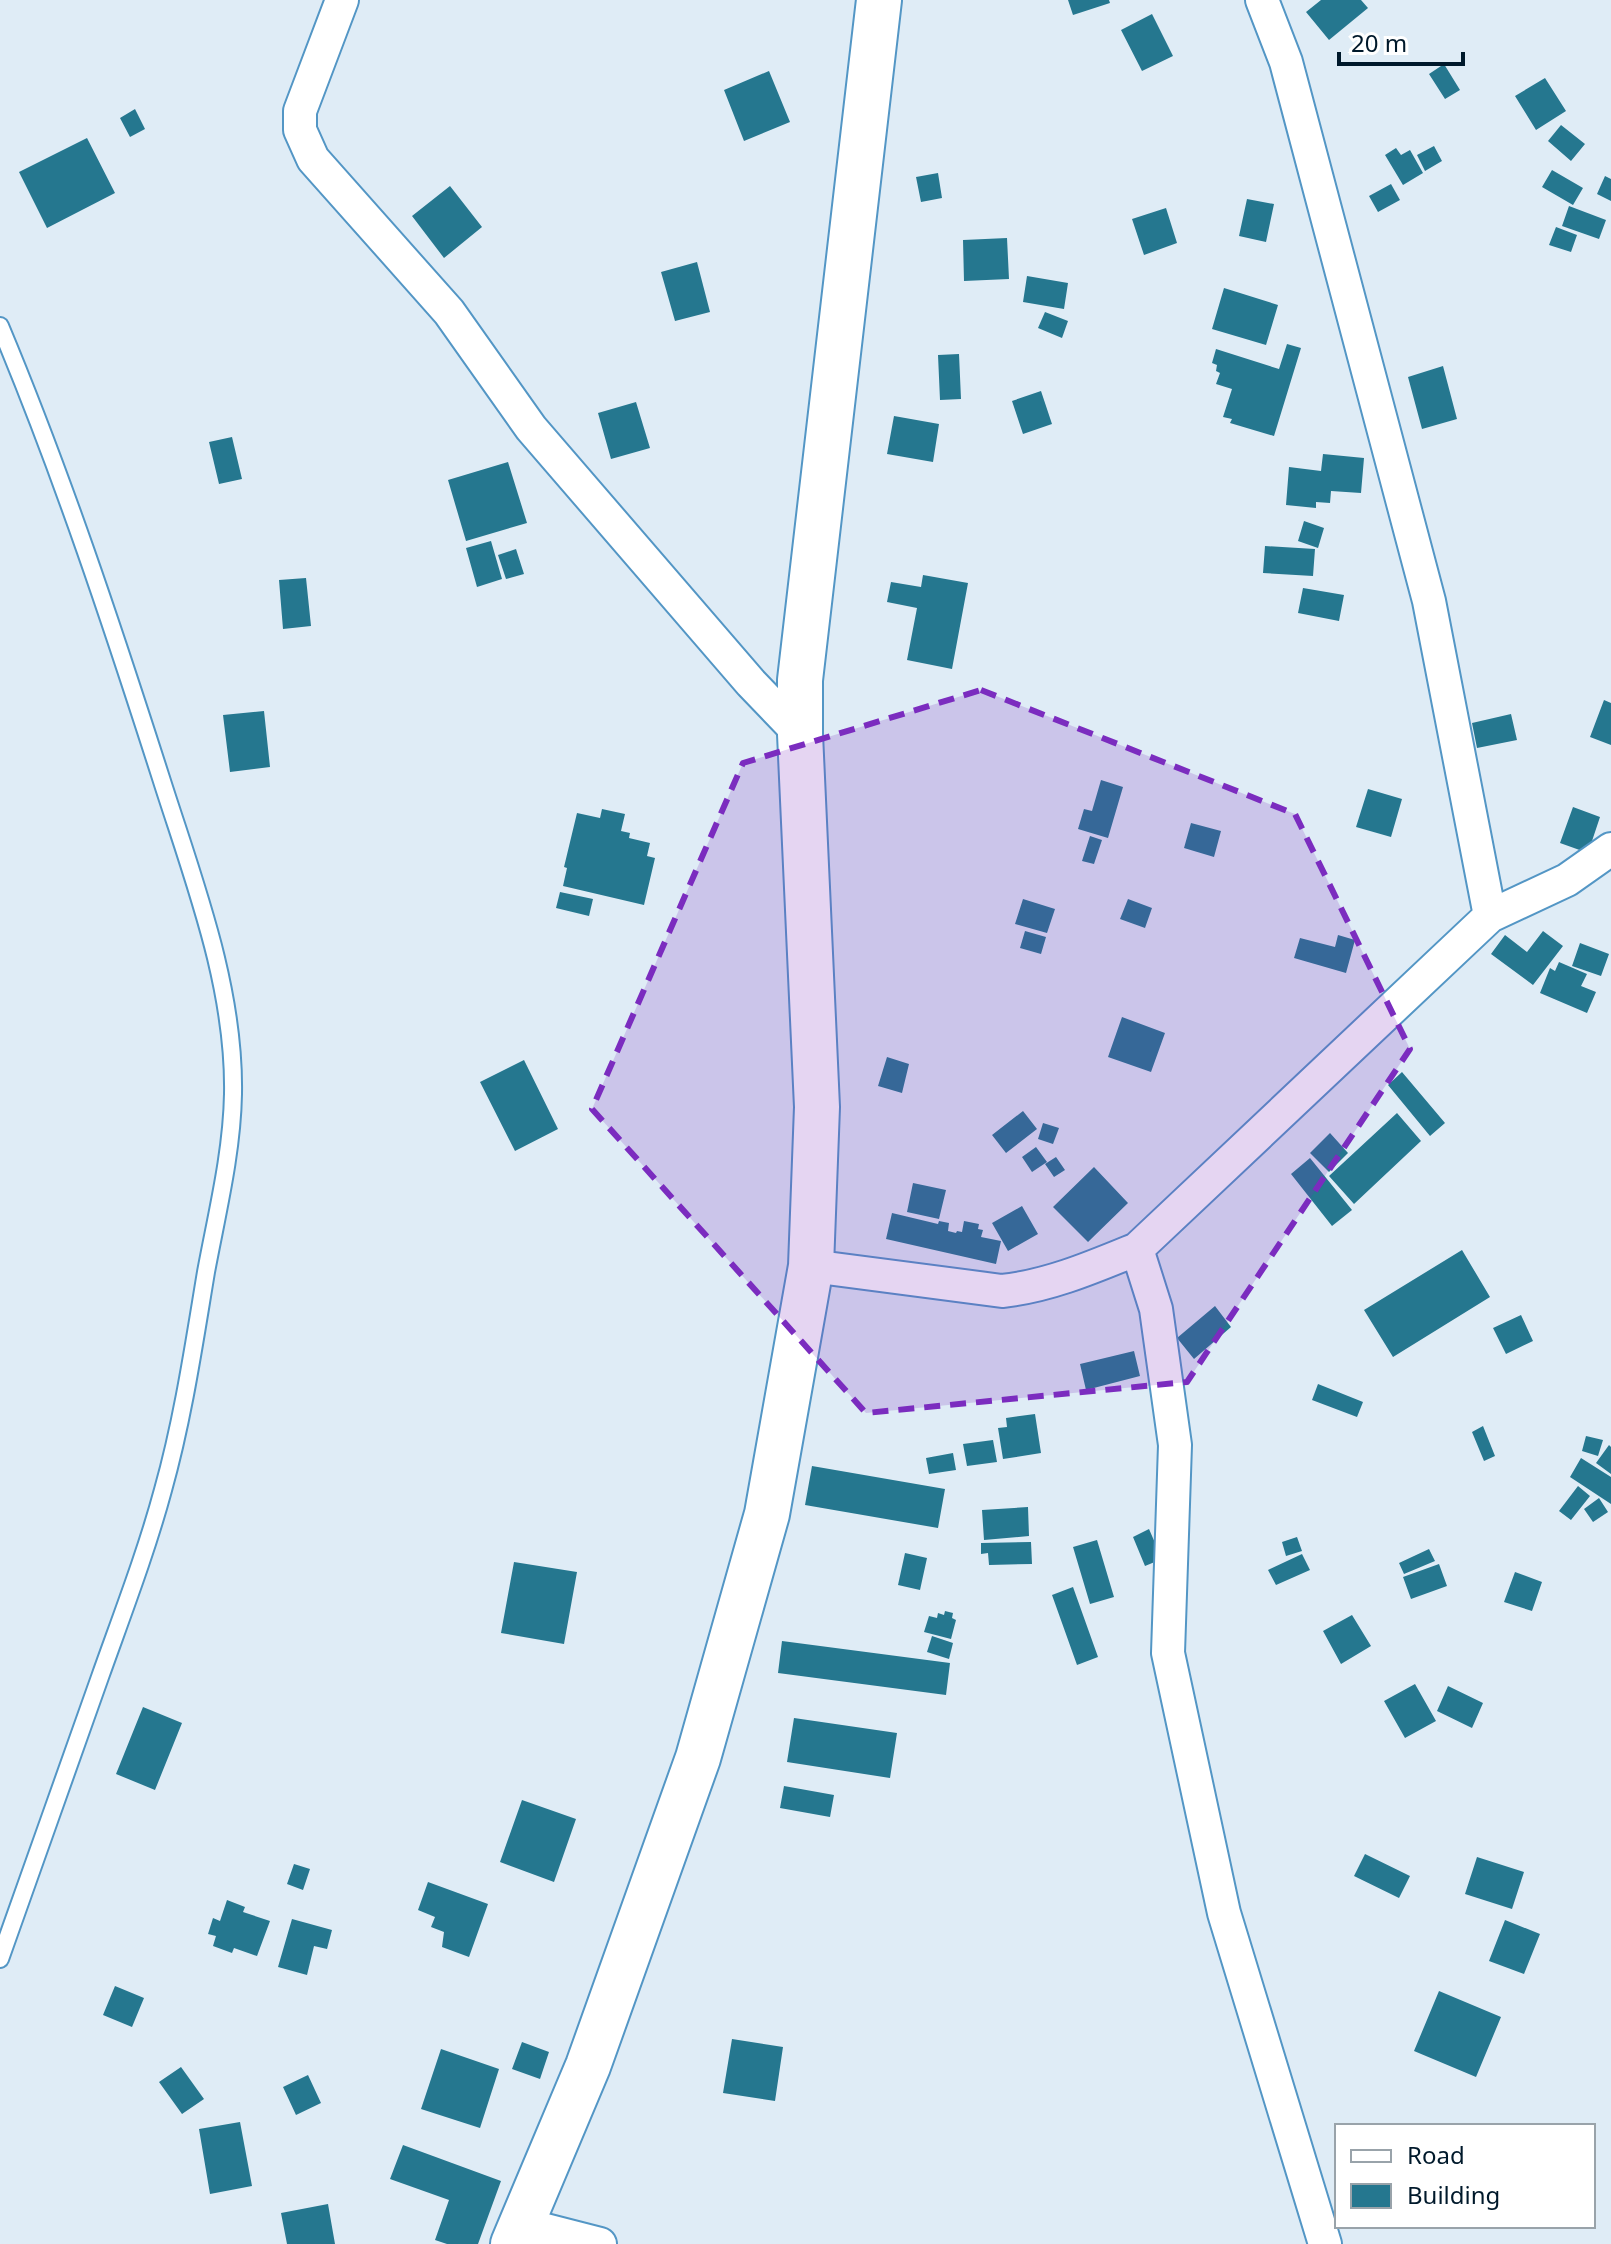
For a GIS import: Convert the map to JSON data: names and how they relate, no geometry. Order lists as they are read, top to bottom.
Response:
{
  "legend": ["Road", "Building"],
  "scale_bar": "20 m"
}
